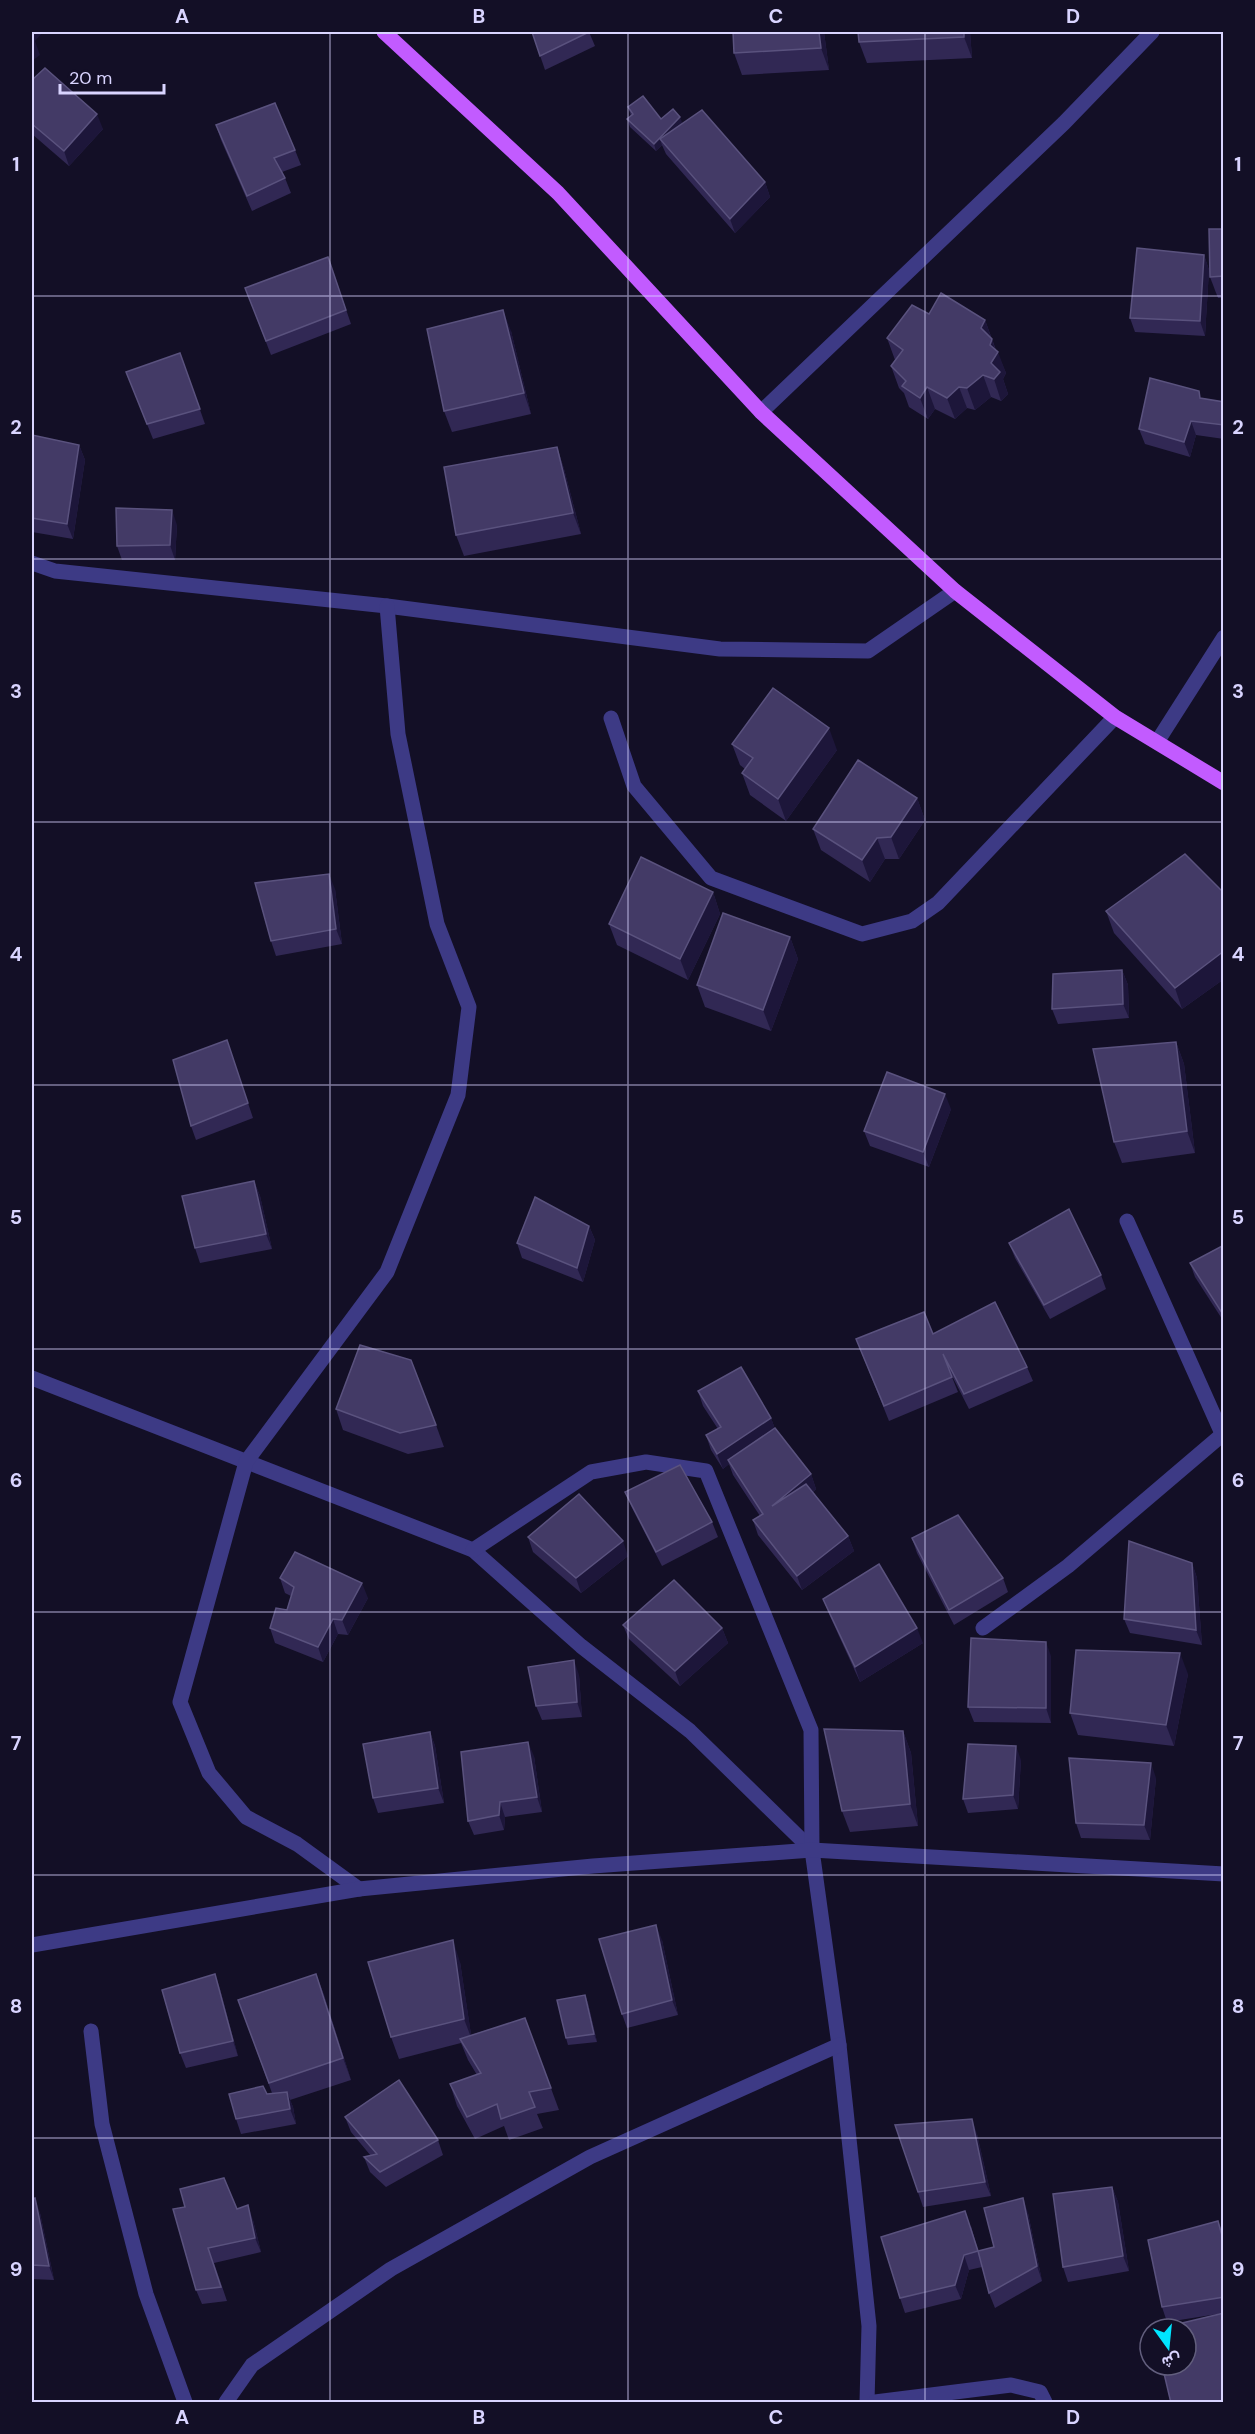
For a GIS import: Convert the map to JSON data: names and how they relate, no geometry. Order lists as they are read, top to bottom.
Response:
{
  "scale_bar": "20 m",
  "north": "bottom",
  "grid": {
    "columns": [
      "A",
      "B",
      "C",
      "D"
    ],
    "rows": [
      "1",
      "2",
      "3",
      "4",
      "5",
      "6",
      "7",
      "8",
      "9"
    ]
  }
}
